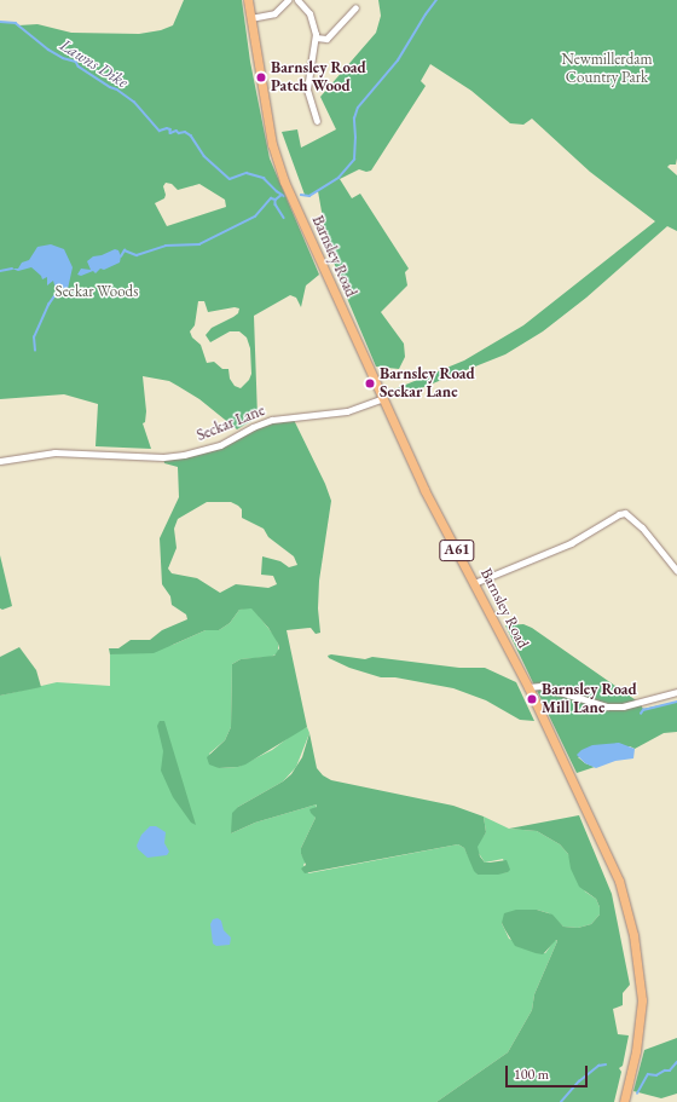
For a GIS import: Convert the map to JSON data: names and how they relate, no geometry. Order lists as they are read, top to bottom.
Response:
{
  "streets": {
    "main road": ["Barnsley Road", "A61"],
    "street": ["Seckar Lane"]
  },
  "crossings": [
    ["Barnsley Road", "Seckar Lane"]
  ],
  "water": ["Lawns Dike"],
  "parks": ["Newmillerdam Country Park", "Seckar Woods"],
  "places": ["Barnsley Road Patch Wood", "Barnsley Road Seckar Lane", "Barnsley Road Mill Lane"],
  "scale_bar": "100 m"
}
